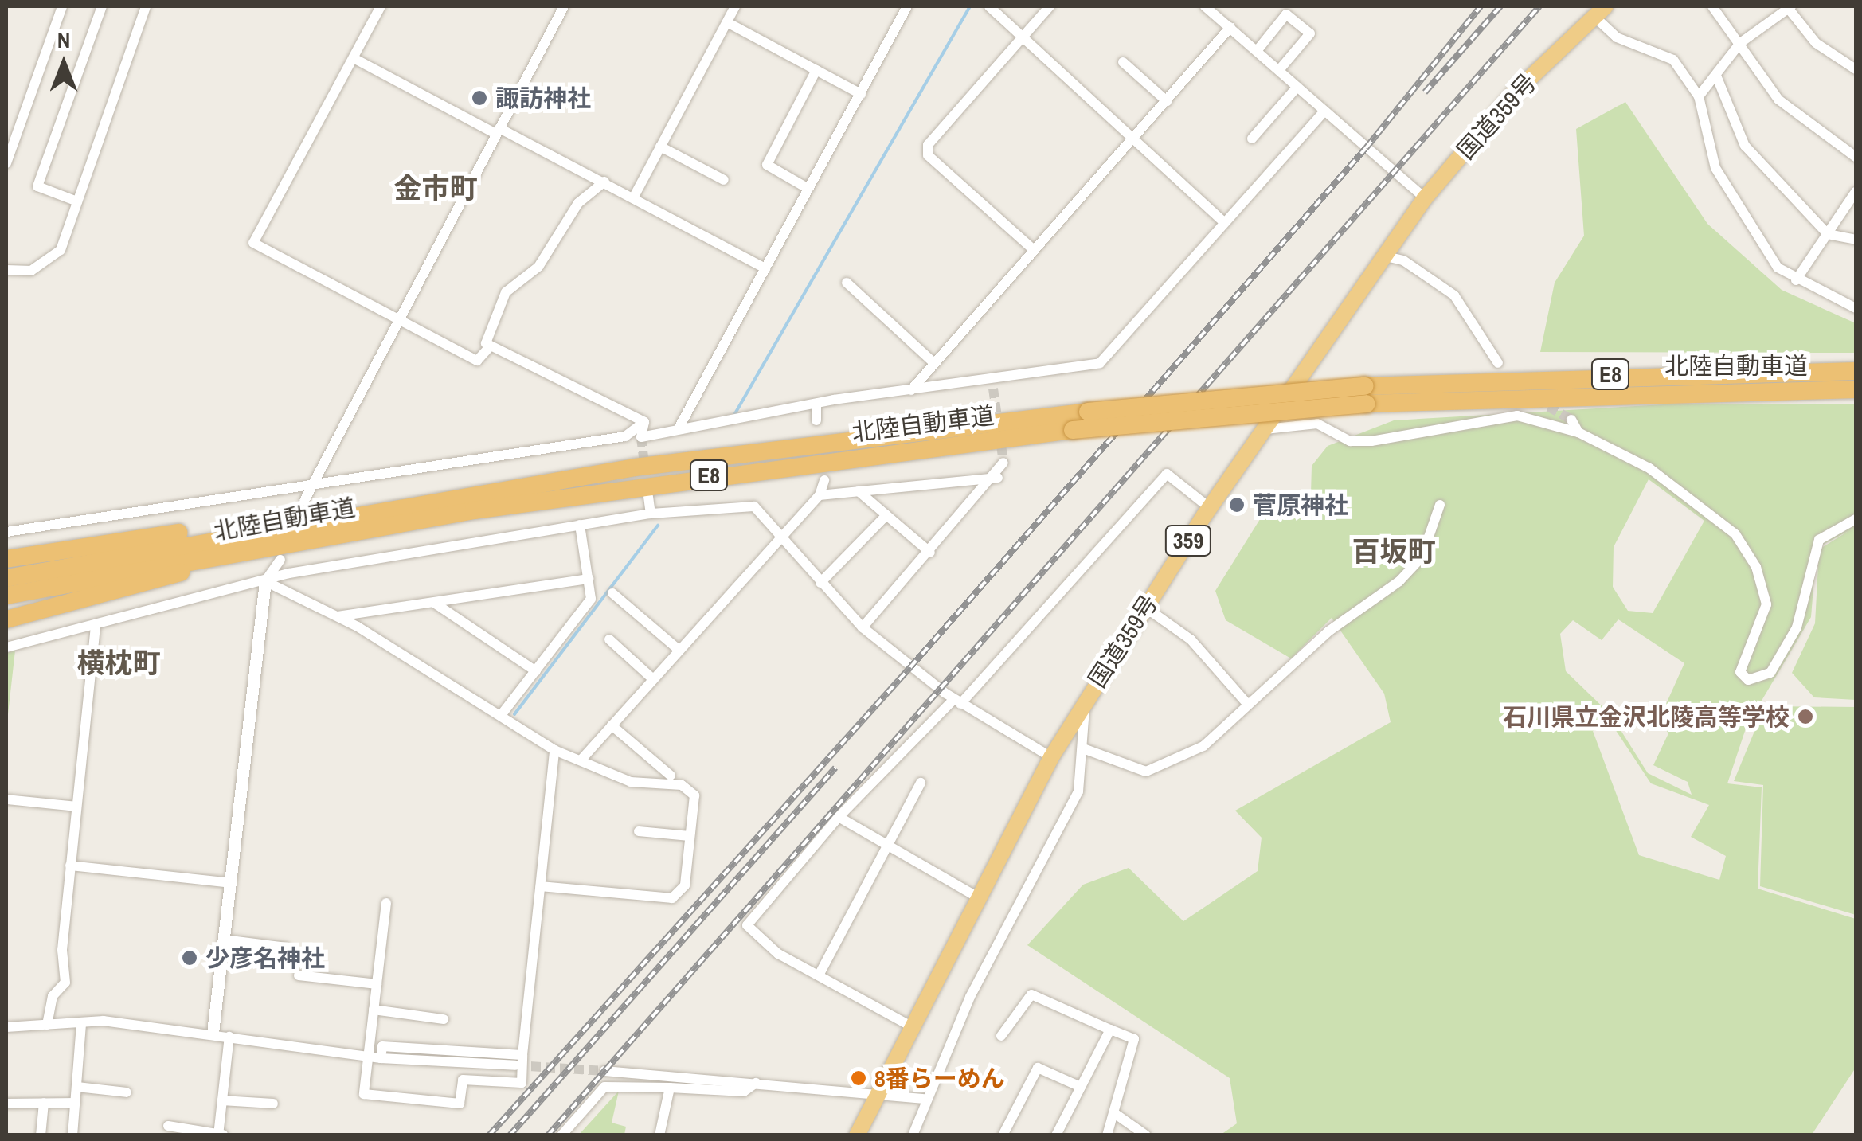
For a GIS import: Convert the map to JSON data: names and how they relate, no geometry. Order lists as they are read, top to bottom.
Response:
{
  "streets": {
    "highway": [
      "国道359号",
      "北陸自動車道",
      "E8",
      "359"
    ]
  },
  "districts": ["金市町", "百坂町", "横枕町"],
  "places": [
    "諏訪神社",
    "菅原神社",
    "石川県立金沢北陵高等学校",
    "少彦名神社",
    "8番らーめん"
  ],
  "north": "top"
}
